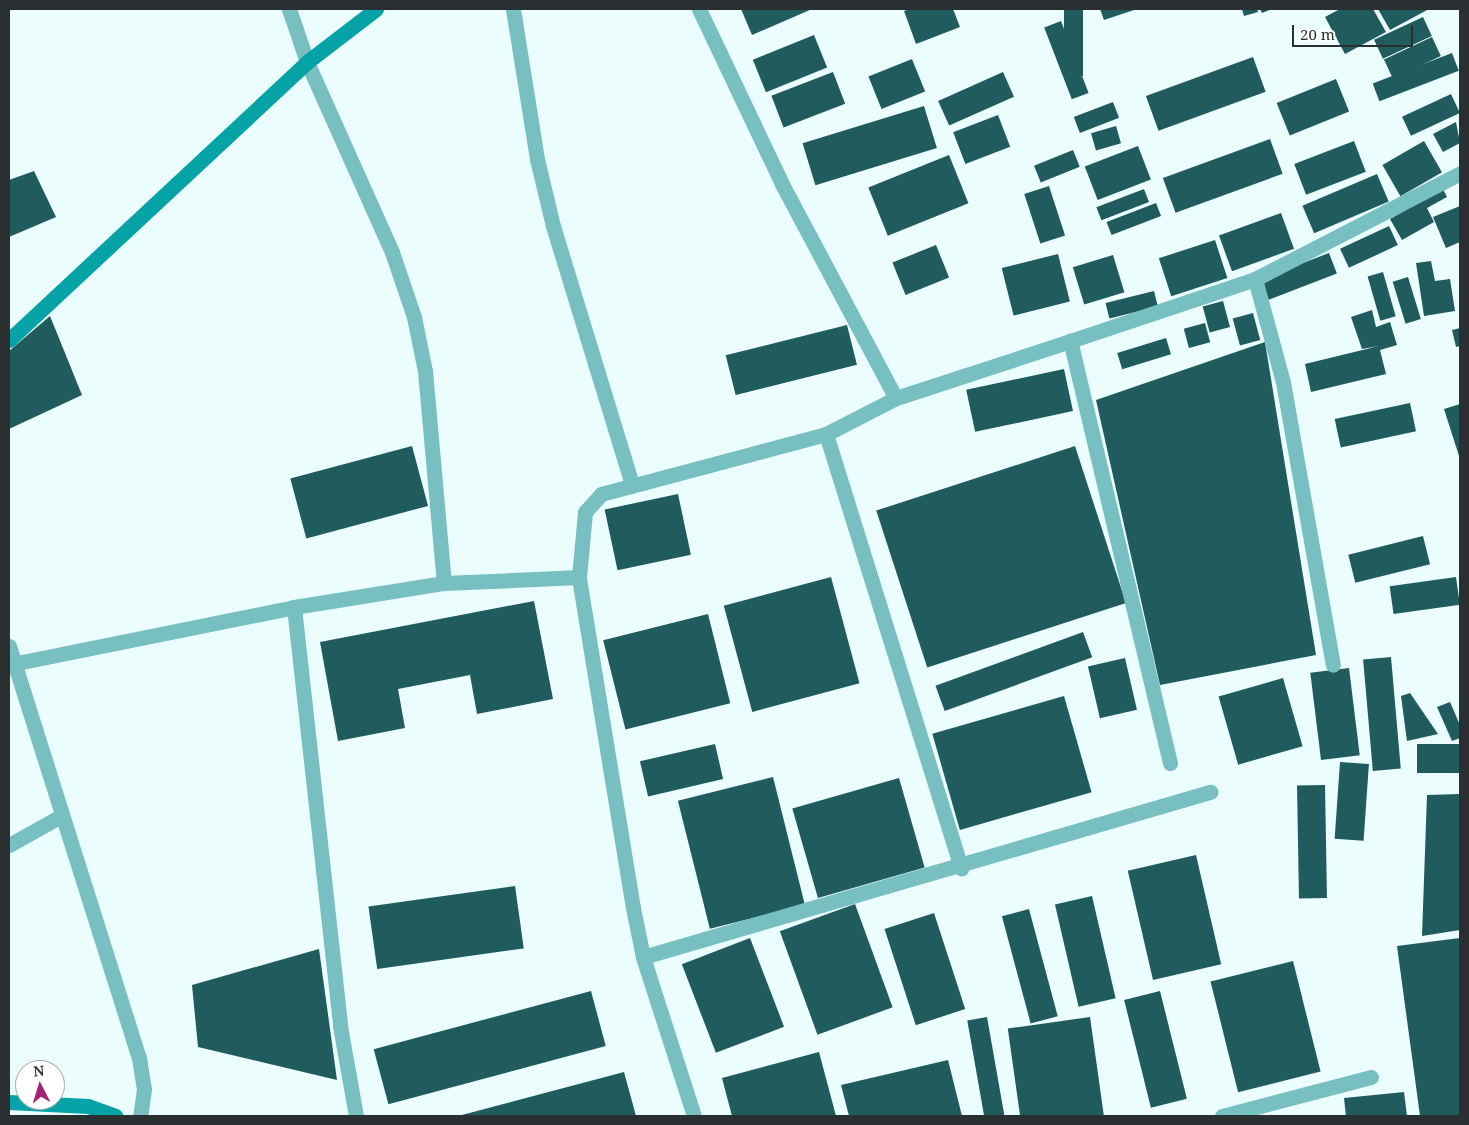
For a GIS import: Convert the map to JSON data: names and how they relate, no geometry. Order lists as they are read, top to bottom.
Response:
{
  "scale_bar": "20 m",
  "north": "top"
}
